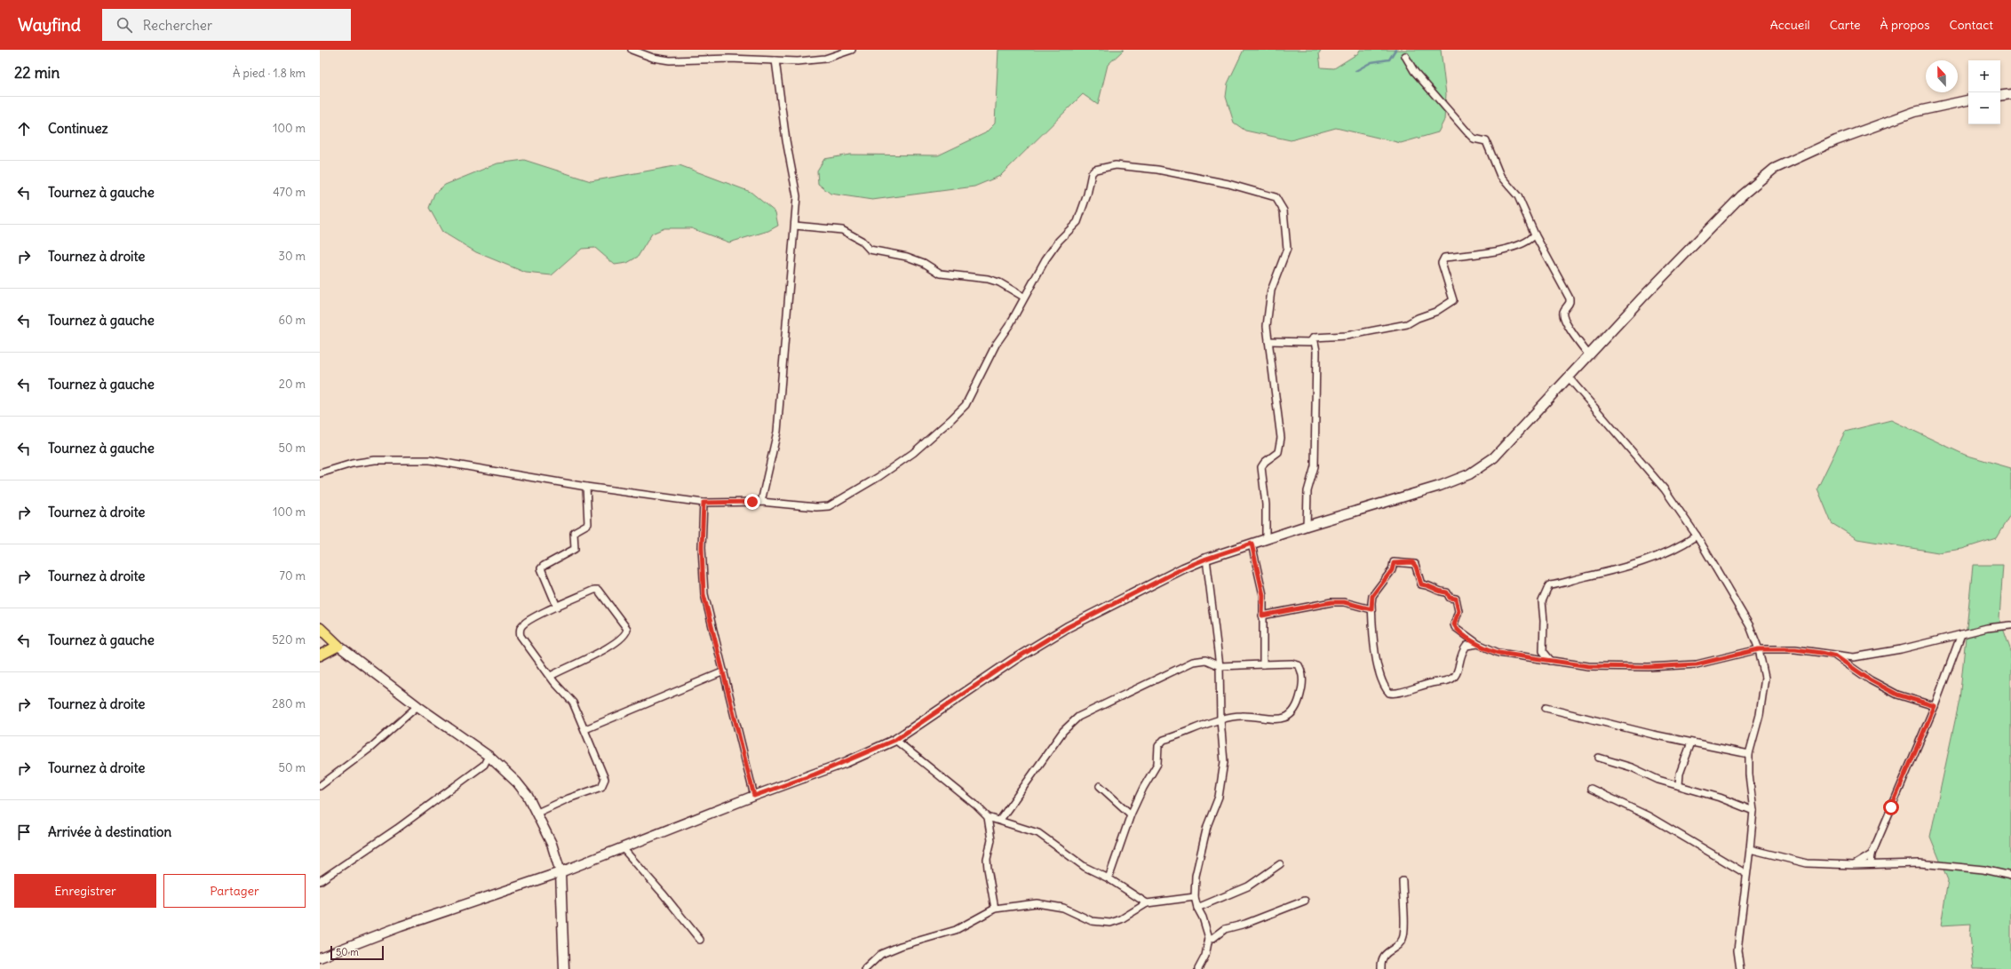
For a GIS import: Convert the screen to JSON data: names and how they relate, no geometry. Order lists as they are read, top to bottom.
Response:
{
  "scale_bar": "50 m",
  "north": "top",
  "page": {
    "header": "Wayfind",
    "search": "Rechercher",
    "nav": [
      "Accueil",
      "Carte",
      "À propos",
      "Contact"
    ],
    "heading": ["22 min", "À pied · 1.8 km"],
    "map_buttons": ["+", "−"],
    "list": [
      ["Continuez", "100 m"],
      ["Tournez à gauche", "470 m"],
      ["Tournez à droite", "30 m"],
      ["Tournez à gauche", "60 m"],
      ["Tournez à gauche", "20 m"],
      ["Tournez à gauche", "50 m"],
      ["Tournez à droite", "100 m"],
      ["Tournez à droite", "70 m"],
      ["Tournez à gauche", "520 m"],
      ["Tournez à droite", "280 m"],
      ["Tournez à droite", "50 m"],
      "Arrivée à destination"
    ],
    "buttons": ["Enregistrer", "Partager"],
    "scale": "50 m"
  }
}
